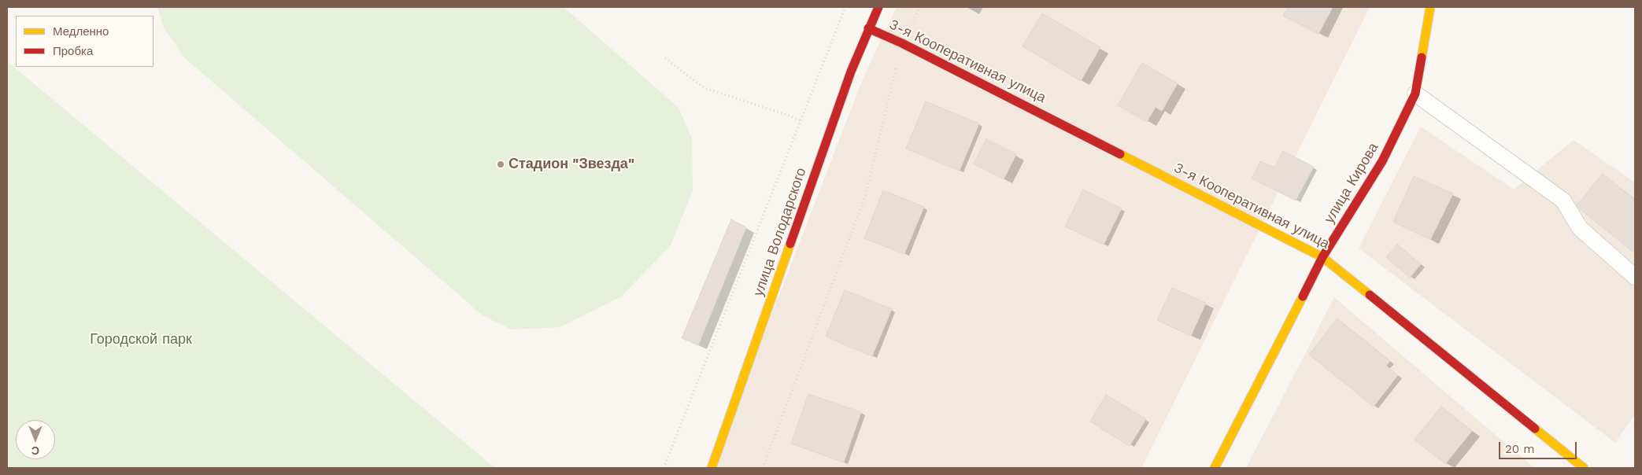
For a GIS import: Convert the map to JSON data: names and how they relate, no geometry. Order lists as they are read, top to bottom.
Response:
{
  "streets": {
    "street": ["3-я Кооперативная улица", "улица Кирова", "улица Володарского"]
  },
  "crossings": [
    ["3-я Кооперативная улица", "улица Кирова"],
    ["3-я Кооперативная улица", "улица Володарского"]
  ],
  "parks": ["Городской парк"],
  "places": ["Стадион \"Звезда\""],
  "legend": ["Медленно", "Пробка"],
  "scale_bar": "20 m",
  "north": "bottom"
}
